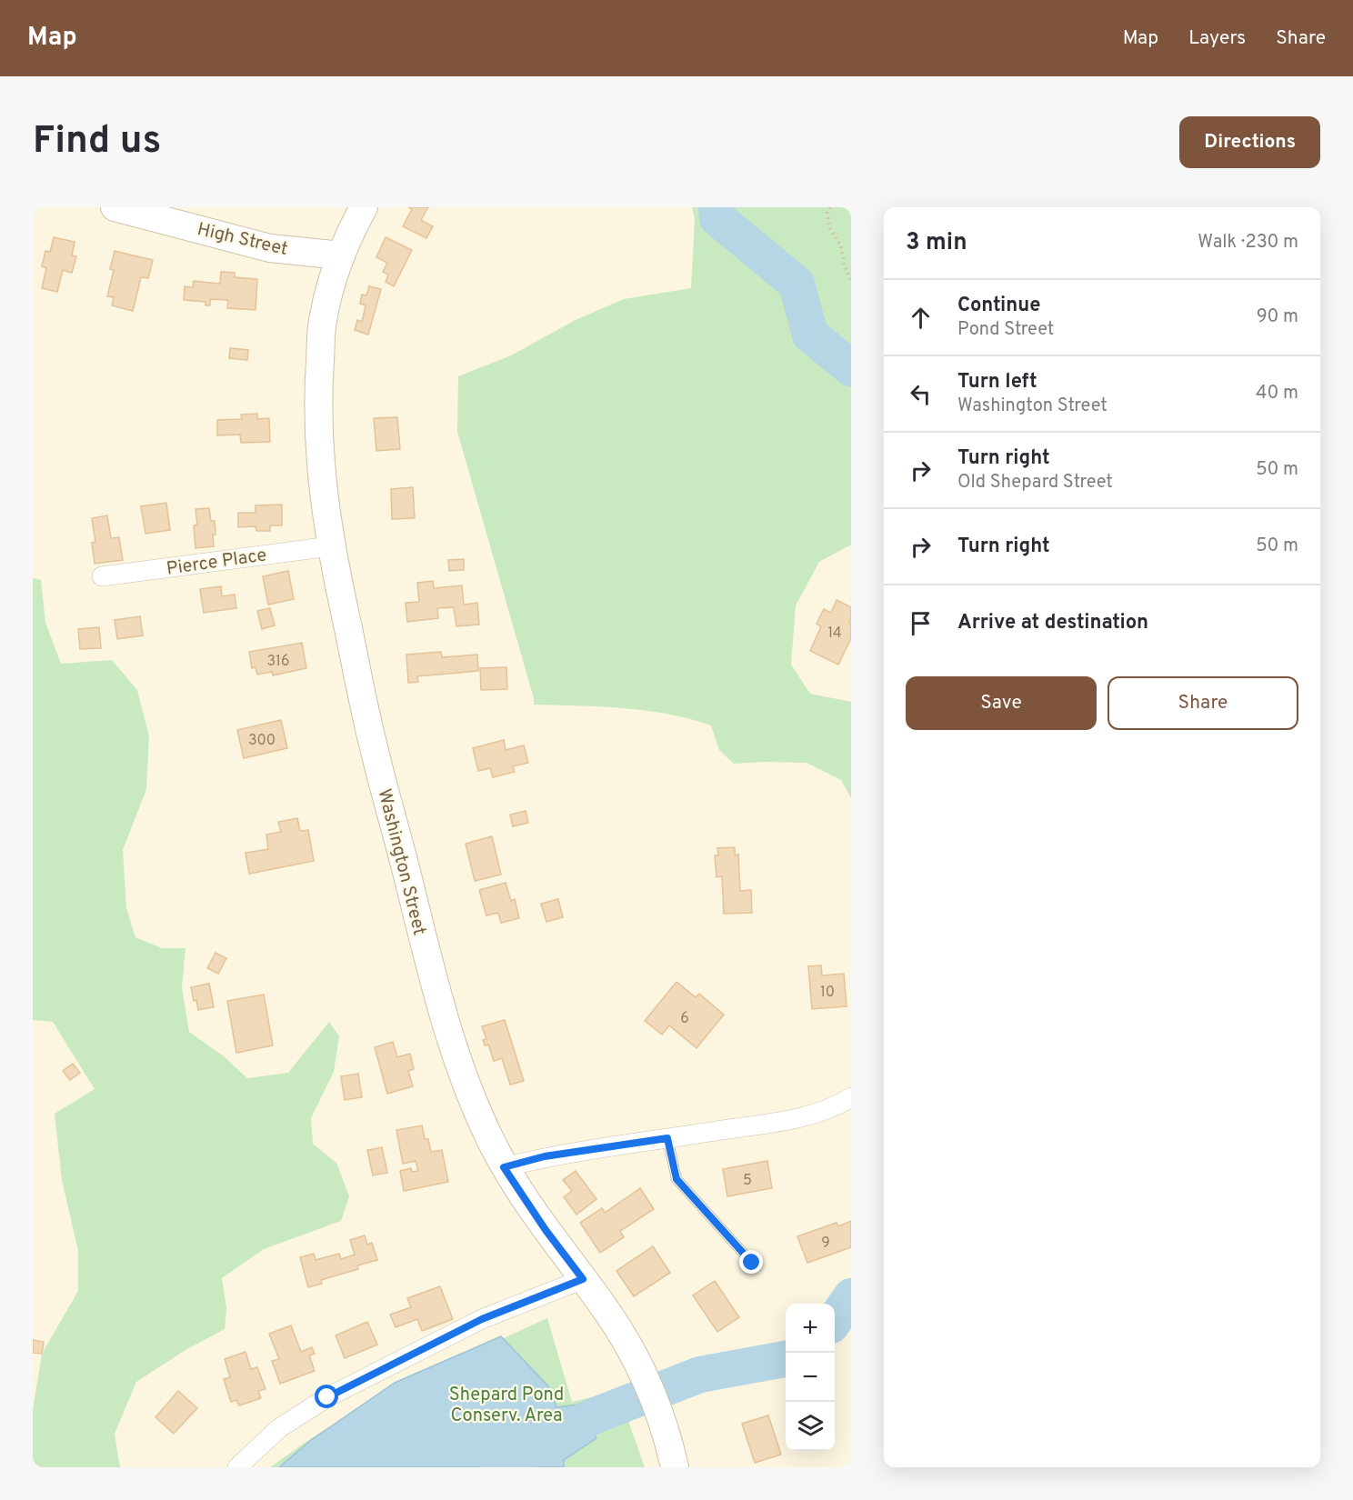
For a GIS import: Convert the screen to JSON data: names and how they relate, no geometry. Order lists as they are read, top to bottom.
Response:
{
  "streets": {
    "main road": ["High Street", "Washington Street"],
    "street": ["Pierce Place"]
  },
  "crossings": [
    ["High Street", "Washington Street"],
    ["Pierce Place", "Washington Street"]
  ],
  "parks": ["Shepard Pond Conserv. Area"],
  "house_numbers": [
    "14",
    "316",
    "300",
    "10",
    "6",
    "5",
    "9"
  ],
  "page": {
    "header": "Map",
    "nav": ["Map", "Layers", "Share"],
    "buttons": [
      "Directions",
      ["Save", "Share"]
    ],
    "title": "Find us",
    "heading": ["3 min", "Walk · 230 m"],
    "list": [
      ["Continue", "Pond Street", "90 m"],
      ["Turn left", "Washington Street", "40 m"],
      ["Turn right", "Old Shepard Street", "50 m"],
      ["Turn right", "50 m"],
      "Arrive at destination"
    ],
    "map_buttons": ["+", "−"]
  }
}
